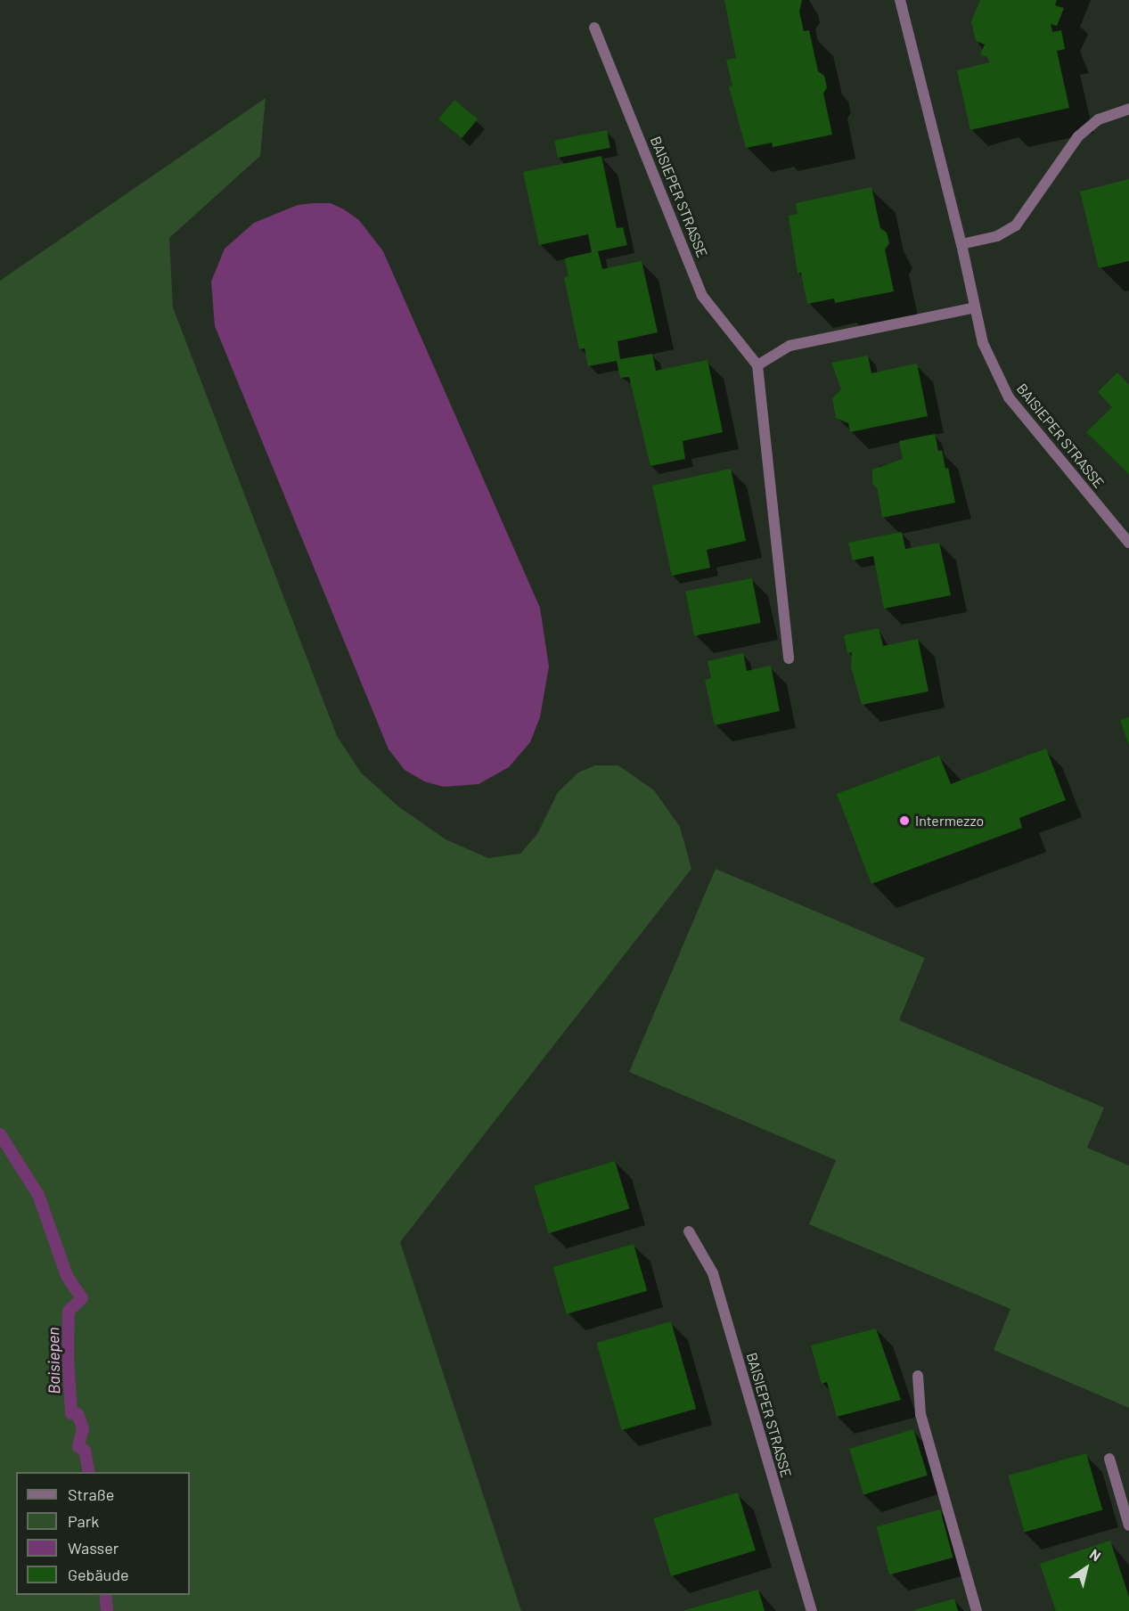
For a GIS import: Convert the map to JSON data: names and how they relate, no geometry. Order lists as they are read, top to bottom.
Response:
{
  "streets": {
    "street": ["BAISIEPER STRASSE"]
  },
  "water": ["Baisiepen"],
  "places": ["Intermezzo"],
  "legend": [
    "Straße",
    "Park",
    "Wasser",
    "Gebäude"
  ],
  "north": "top right"
}
